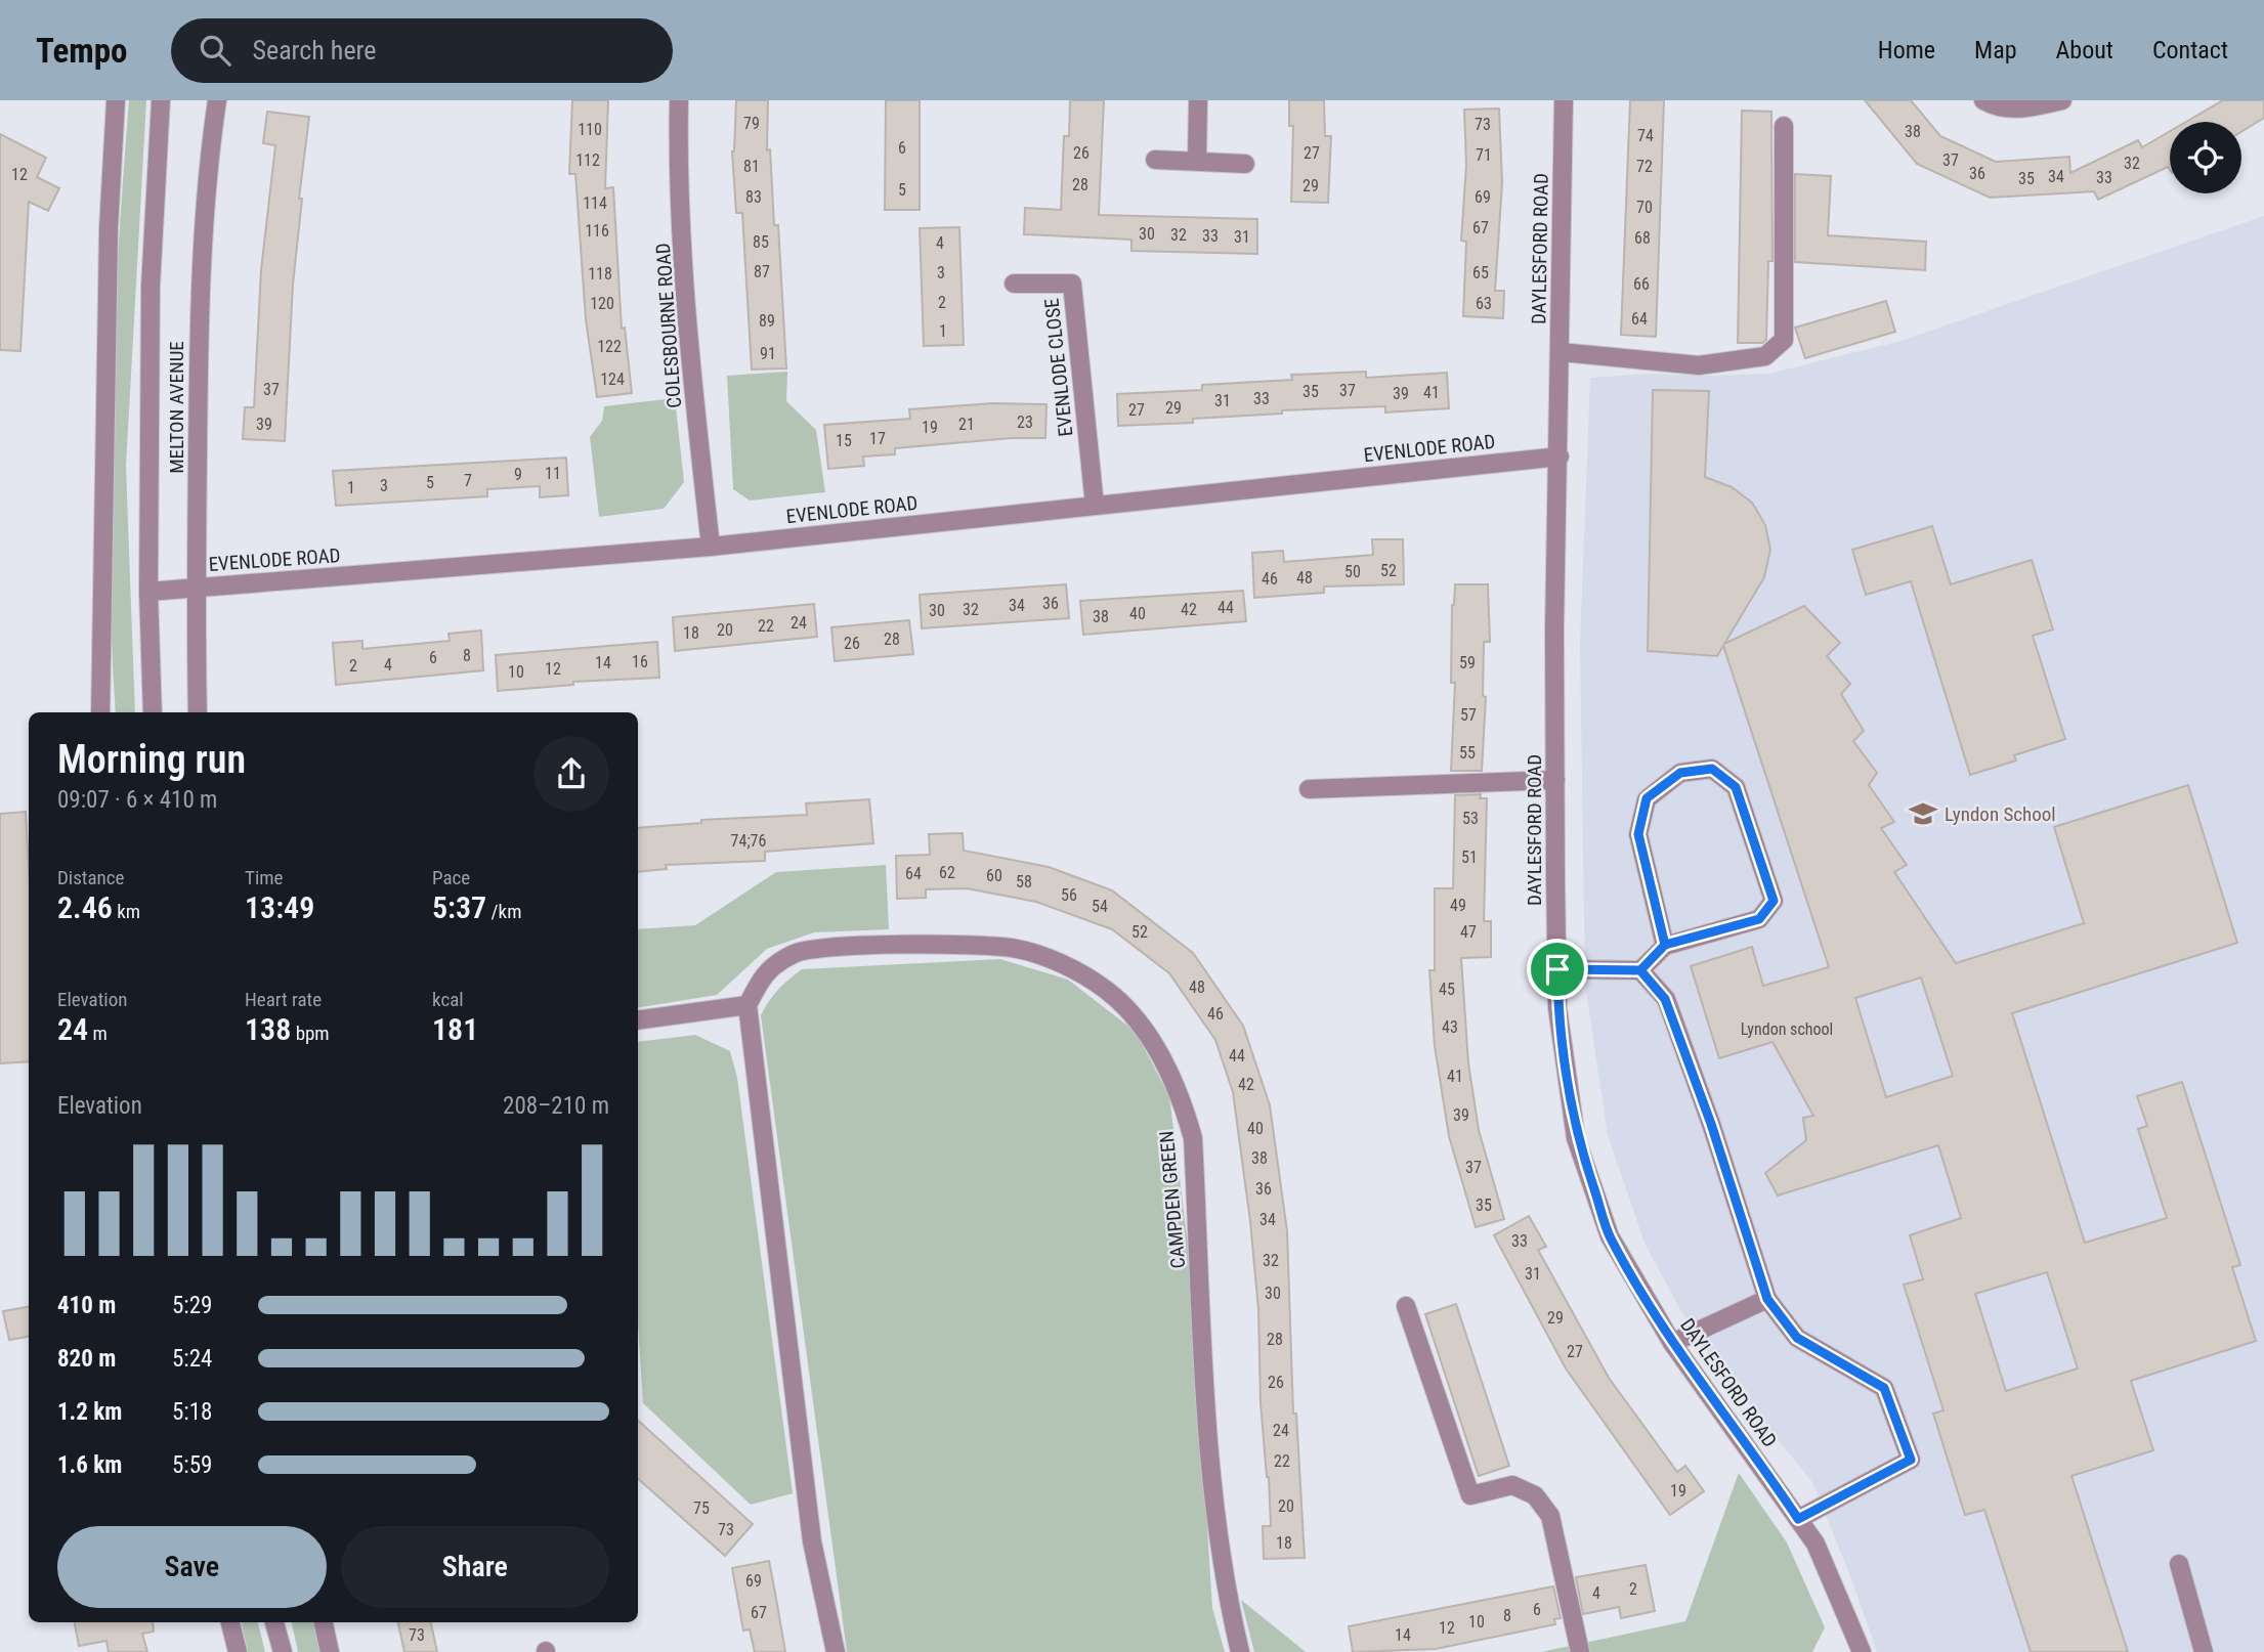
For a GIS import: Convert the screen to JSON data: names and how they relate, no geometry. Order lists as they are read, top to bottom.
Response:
{
  "streets": {
    "street": [
      "DAYLESFORD ROAD",
      "COLESBOURNE ROAD",
      "EVENLODE CLOSE",
      "MELTON AVENUE",
      "EVENLODE ROAD",
      "CAMPDEN GREEN"
    ]
  },
  "crossings": [
    ["DAYLESFORD ROAD", "EVENLODE ROAD"],
    ["COLESBOURNE ROAD", "EVENLODE ROAD"],
    ["EVENLODE CLOSE", "EVENLODE ROAD"],
    ["MELTON AVENUE", "EVENLODE ROAD"]
  ],
  "places": {
    "school or university": ["Lyndon School"]
  },
  "house_numbers": [
    "79",
    "73",
    "110",
    "38",
    "74",
    "6",
    "26",
    "27",
    "71",
    "112",
    "37",
    "32",
    "81",
    "72",
    "36",
    "12",
    "34",
    "33",
    "35",
    "28",
    "29",
    "5",
    "83",
    "69",
    "114",
    "70",
    "67",
    "116",
    "30",
    "32",
    "33",
    "31",
    "68",
    "85",
    "4",
    "87",
    "3",
    "65",
    "118",
    "66",
    "2",
    "120",
    "63",
    "64",
    "89",
    "1",
    "122",
    "91",
    "124",
    "37",
    "37",
    "35",
    "41",
    "39",
    "33",
    "31",
    "29",
    "27",
    "23",
    "39",
    "21",
    "19",
    "17",
    "15",
    "11",
    "9",
    "7",
    "5",
    "3",
    "1",
    "52",
    "50",
    "48",
    "46",
    "36",
    "34",
    "44",
    "32",
    "42",
    "30",
    "40",
    "38",
    "24",
    "22",
    "20",
    "18",
    "28",
    "26",
    "8",
    "6",
    "16",
    "14",
    "59",
    "4",
    "2",
    "12",
    "10",
    "57",
    "55",
    "53",
    "74;76",
    "51",
    "62",
    "64",
    "60",
    "58",
    "56",
    "49",
    "54",
    "52",
    "47",
    "48",
    "45",
    "46",
    "43",
    "Lyndon school",
    "44",
    "41",
    "42",
    "39",
    "40",
    "38",
    "37",
    "36",
    "35",
    "34",
    "33",
    "32",
    "31",
    "30",
    "29",
    "28",
    "27",
    "26",
    "24",
    "22",
    "19",
    "20",
    "75",
    "73",
    "18",
    "69",
    "2",
    "4",
    "6",
    "67",
    "8",
    "10",
    "12",
    "73",
    "14"
  ],
  "page": {
    "header": "Tempo",
    "search": "Search here",
    "nav": [
      "Home",
      "Map",
      "About",
      "Contact"
    ],
    "heading": ["Morning run", "09:07 · 6 × 410 m"],
    "stats": [
      ["Distance", "2.46 km"],
      ["Time", "13:49"],
      ["Pace", "5:37 /km"],
      ["Elevation", "24 m"],
      ["Heart rate", "138 bpm"],
      ["kcal", "181"]
    ],
    "chart": ["Elevation", "208–210 m"],
    "list": [
      {
        "name": "410 m",
        "note": "5:29"
      },
      {
        "name": "820 m",
        "note": "5:24"
      },
      {
        "name": "1.2 km",
        "note": "5:18"
      },
      {
        "name": "1.6 km",
        "note": "5:59"
      }
    ],
    "buttons": ["Save", "Share"]
  }
}
